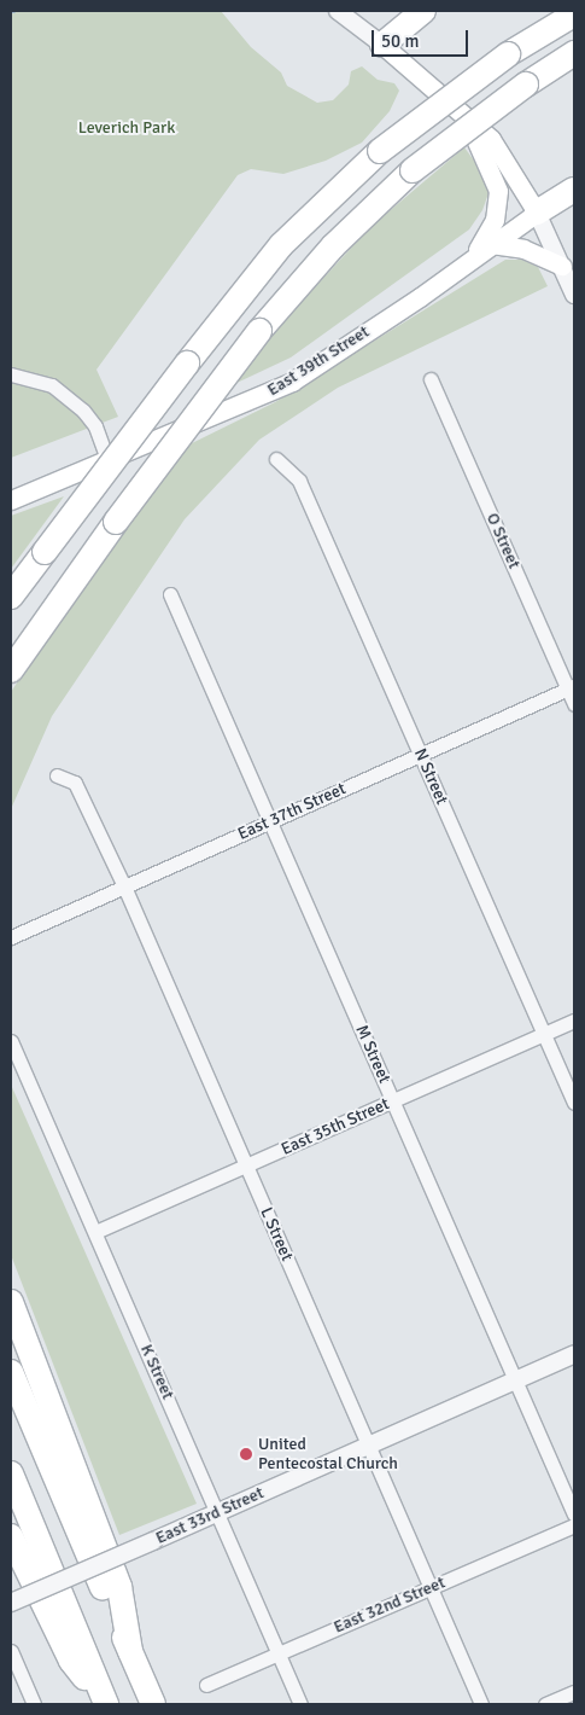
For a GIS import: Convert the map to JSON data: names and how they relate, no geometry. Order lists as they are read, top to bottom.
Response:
{
  "streets": {
    "main road": ["East 39th Street"],
    "street": [
      "O Street",
      "N Street",
      "East 37th Street",
      "M Street",
      "East 35th Street",
      "L Street",
      "K Street",
      "East 33rd Street",
      "East 32nd Street"
    ]
  },
  "crossings": [
    ["O Street", "East 37th Street"],
    ["N Street", "East 37th Street"],
    ["N Street", "East 35th Street"],
    ["East 37th Street", "M Street"],
    ["East 37th Street", "L Street"],
    ["M Street", "East 35th Street"],
    ["M Street", "East 33rd Street"],
    ["East 35th Street", "L Street"],
    ["East 35th Street", "K Street"],
    ["L Street", "East 33rd Street"],
    ["L Street", "East 32nd Street"],
    ["K Street", "East 33rd Street"],
    ["K Street", "East 32nd Street"]
  ],
  "parks": ["Leverich Park"],
  "places": ["United Pentecostal Church"],
  "scale_bar": "50 m"
}
